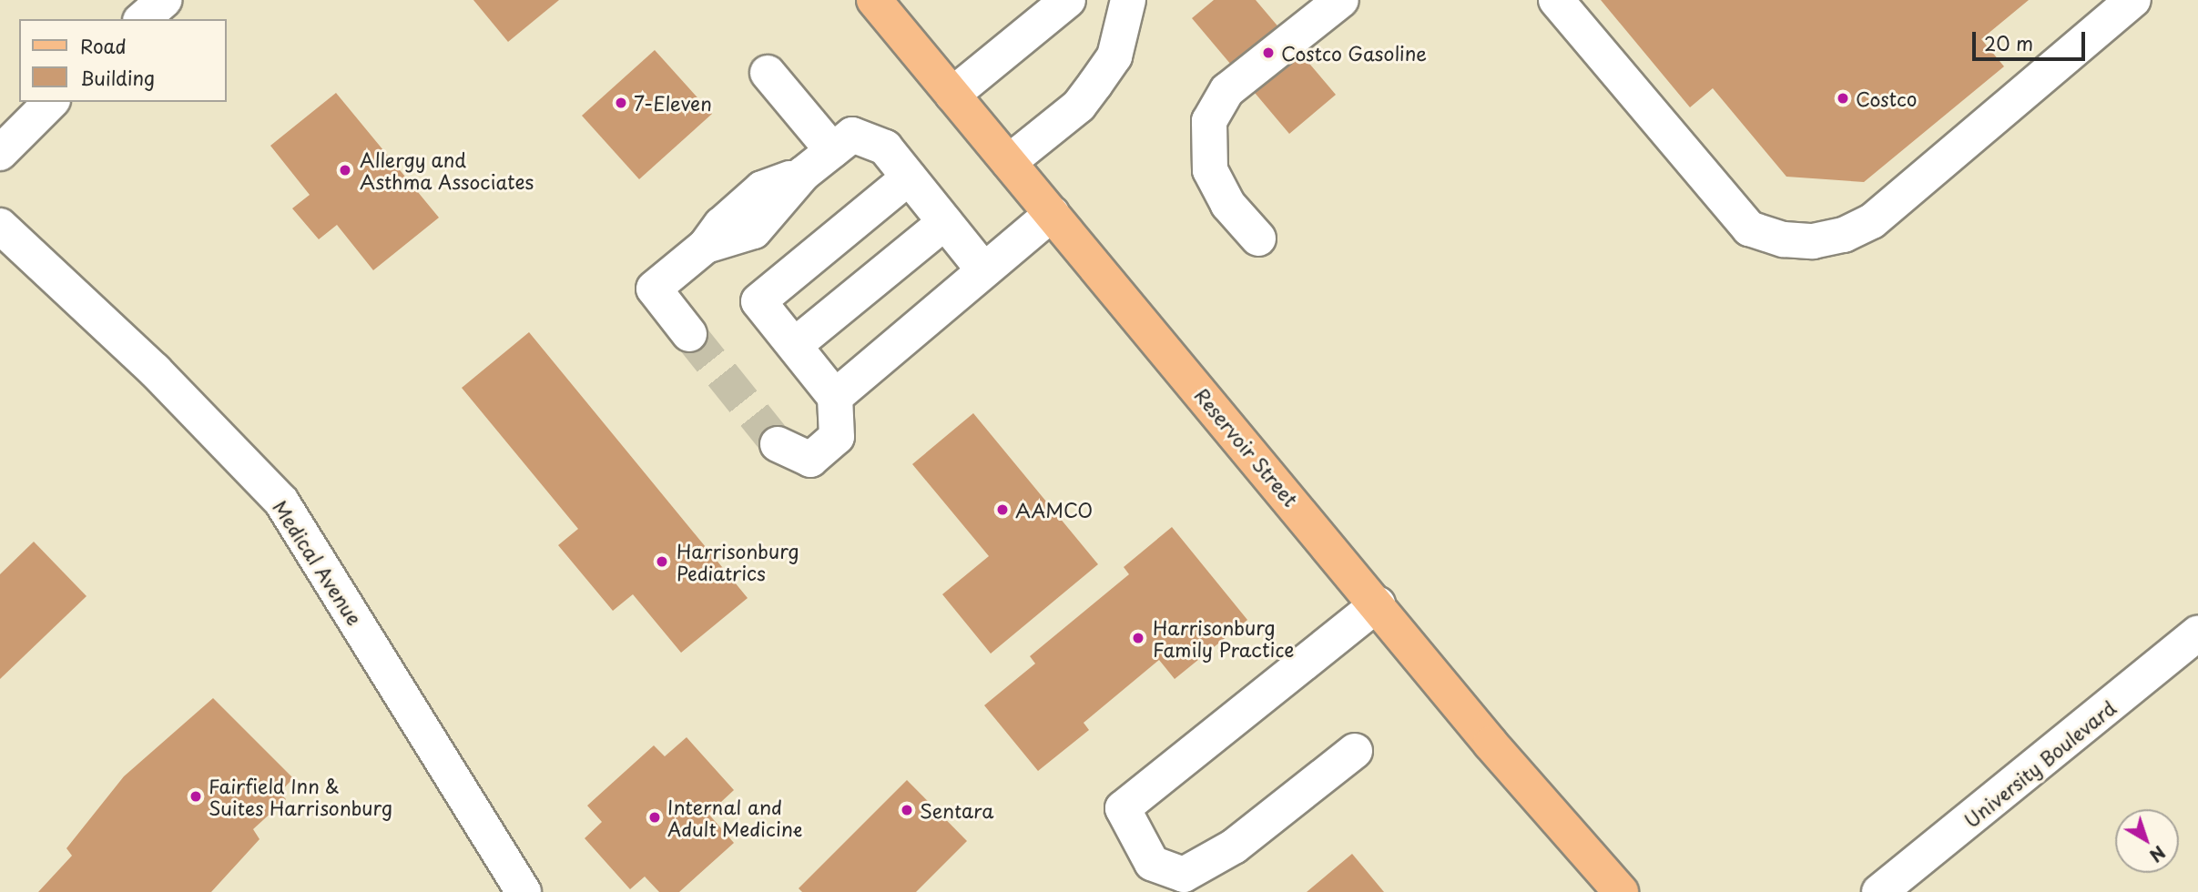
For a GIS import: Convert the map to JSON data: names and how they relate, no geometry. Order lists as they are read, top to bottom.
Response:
{
  "streets": {
    "main road": ["Reservoir Street"],
    "street": ["Medical Avenue", "University Boulevard"]
  },
  "places": [
    "Costco Gasoline",
    "Costco",
    "7-Eleven",
    "Allergy and Asthma Associates",
    "AAMCO",
    "Harrisonburg Pediatrics",
    "Harrisonburg Family Practice",
    "Fairfield Inn & Suites Harrisonburg",
    "Sentara",
    "Internal and Adult Medicine"
  ],
  "legend": ["Road", "Building"],
  "scale_bar": "20 m",
  "north": "bottom right"
}
